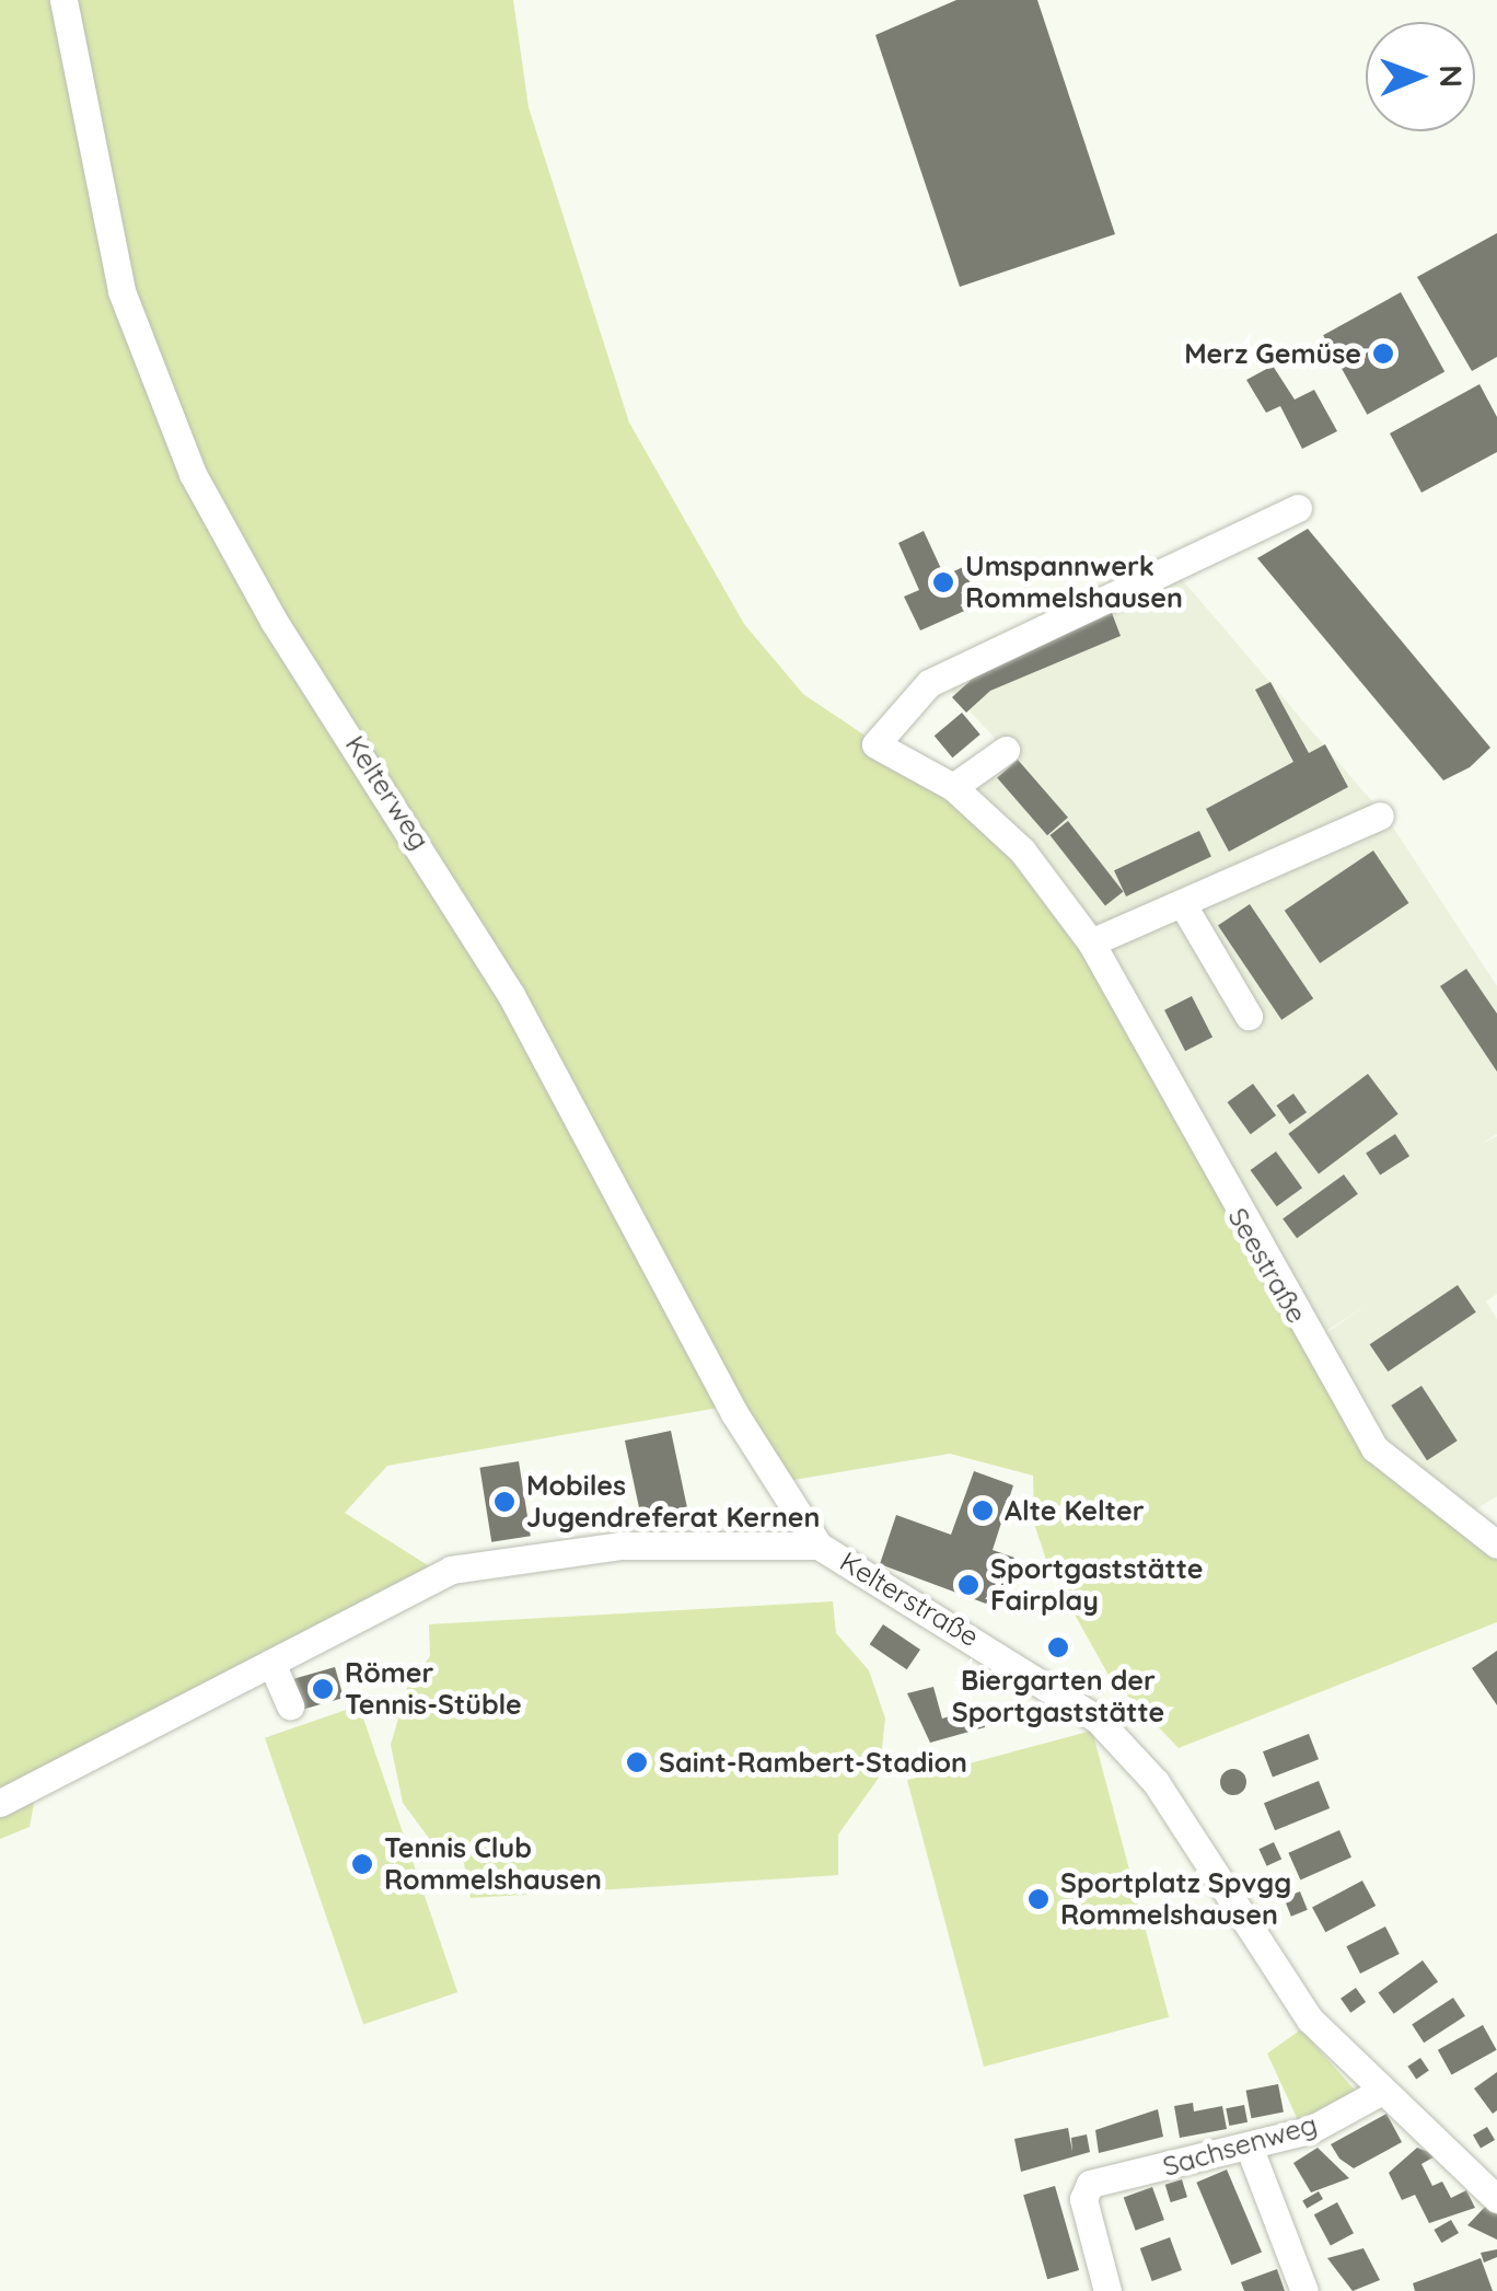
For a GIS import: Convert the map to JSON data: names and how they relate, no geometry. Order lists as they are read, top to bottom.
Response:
{
  "streets": {
    "street": [
      "Kelterweg",
      "Seestraße",
      "Kelterstraße",
      "Sachsenweg"
    ]
  },
  "crossings": [
    ["Kelterweg", "Kelterstraße"],
    ["Kelterstraße", "Sachsenweg"]
  ],
  "places": [
    "Merz Gemüse",
    "Umspannwerk Rommelshausen",
    "Mobiles Jugendreferat Kernen",
    "Alte Kelter",
    "Sportgaststätte Fairplay",
    "Biergarten der Sportgaststätte",
    "Römer Tennis-Stüble",
    "Saint-Rambert-Stadion",
    "Tennis Club Rommelshausen",
    "Sportplatz Spvgg Rommelshausen"
  ],
  "north": "right"
}
